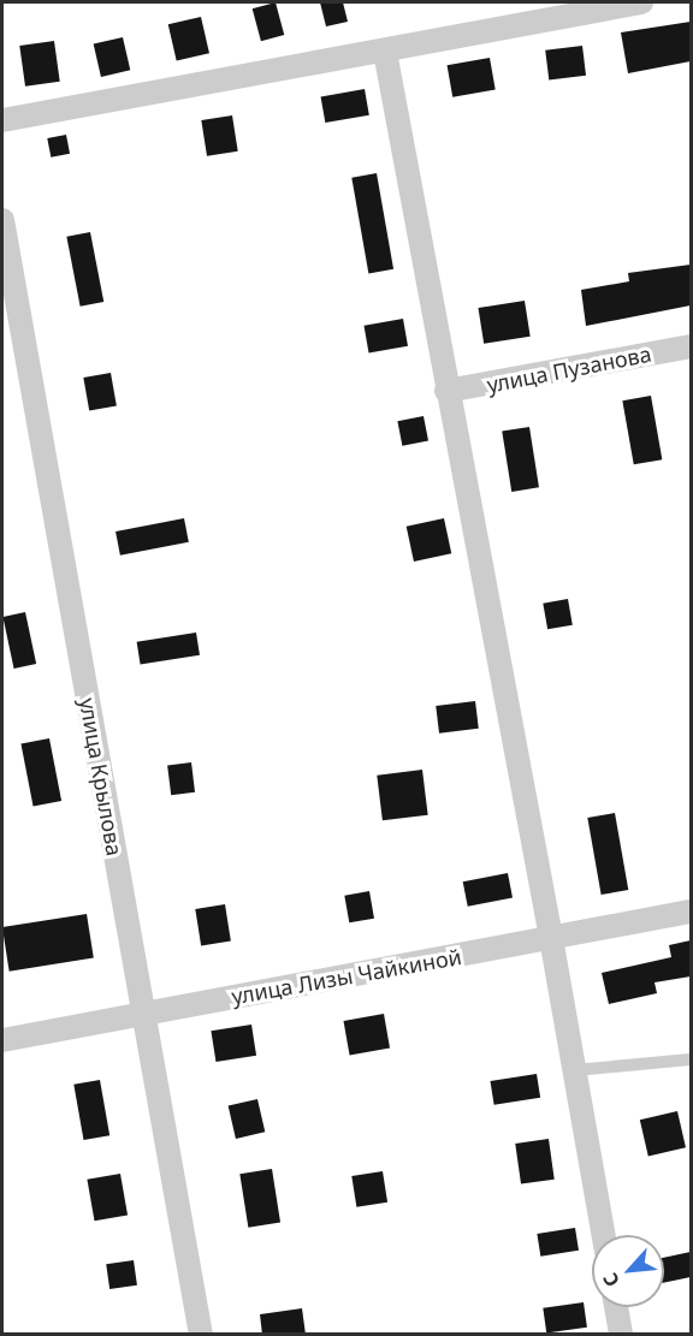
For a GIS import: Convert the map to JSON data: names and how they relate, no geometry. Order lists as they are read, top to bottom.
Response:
{
  "streets": {
    "street": ["улица Пузанова", "улица Крылова", "улица Лизы Чайкиной"]
  },
  "crossings": [
    ["улица Крылова", "улица Лизы Чайкиной"]
  ],
  "north": "bottom left"
}
